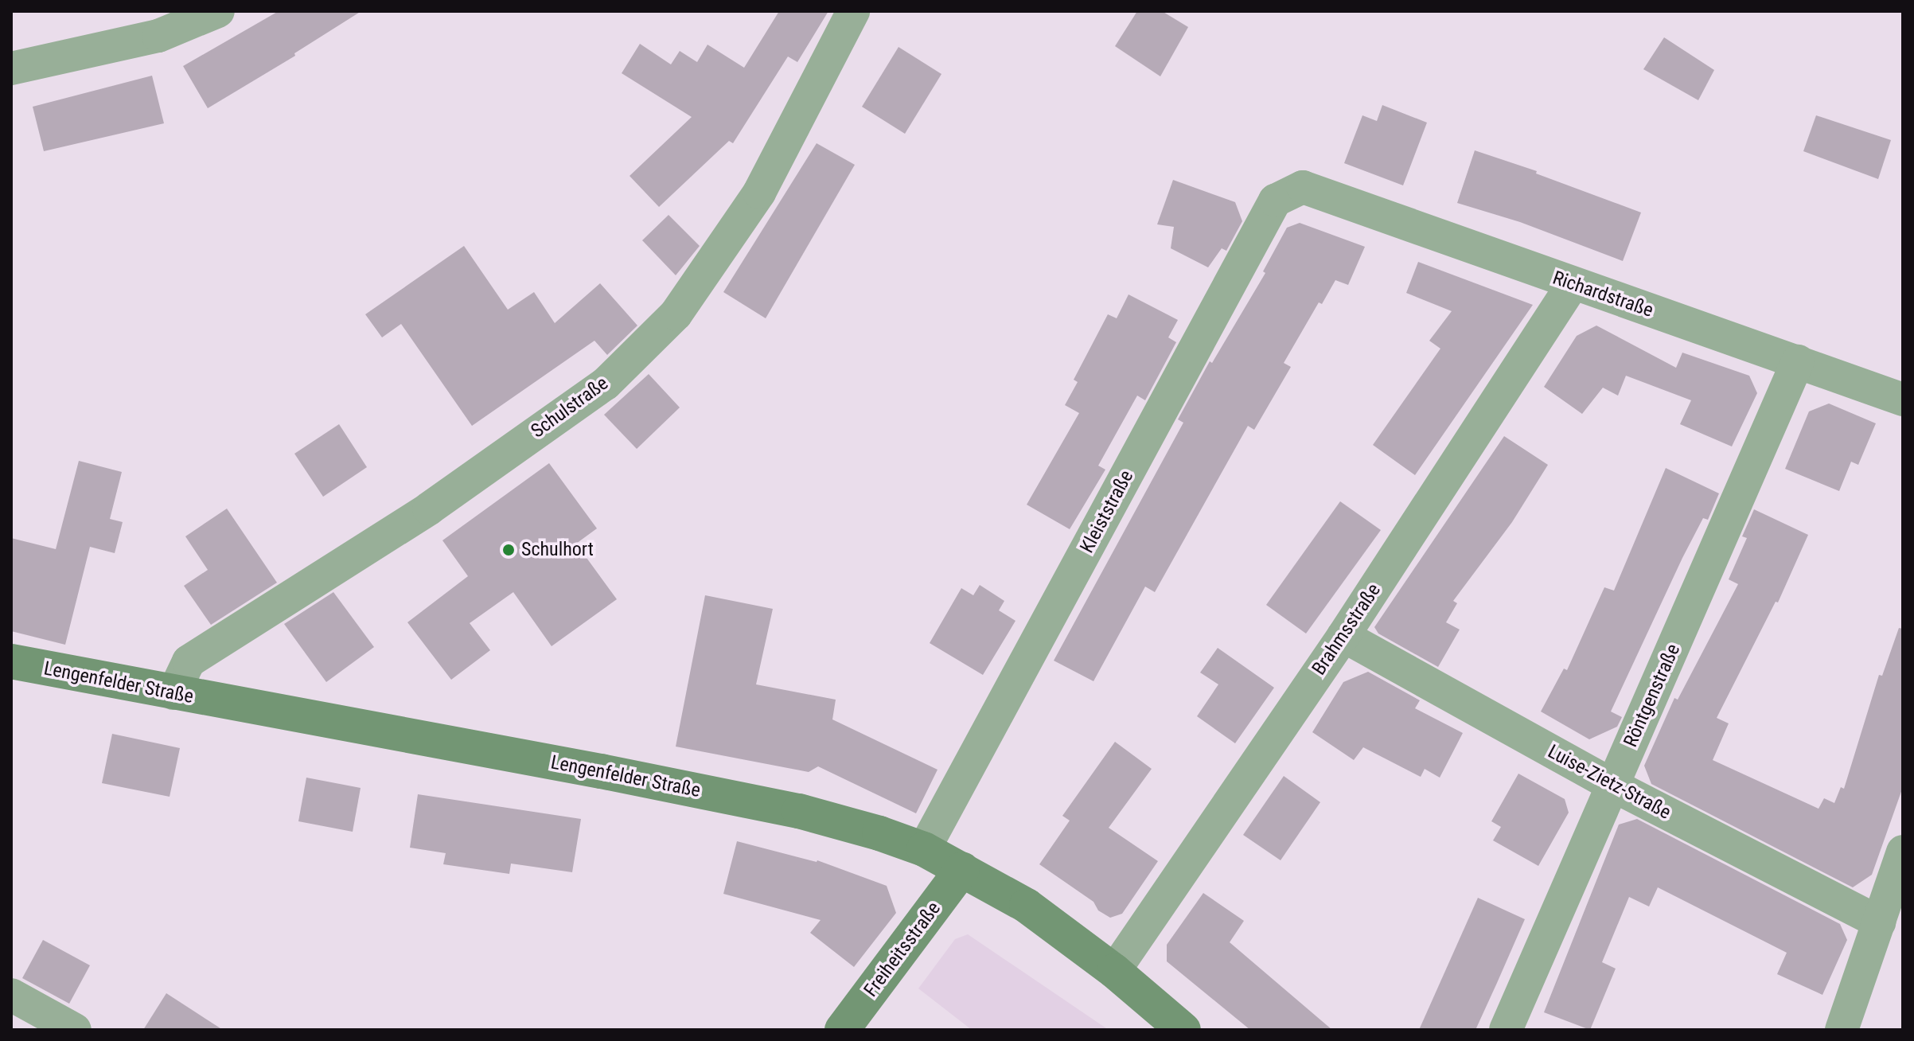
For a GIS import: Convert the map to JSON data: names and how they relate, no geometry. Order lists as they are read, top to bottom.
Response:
{
  "streets": {
    "main road": ["Lengenfelder Straße", "Freiheitsstraße"],
    "street": [
      "Richardstraße",
      "Schulstraße",
      "Kleiststraße",
      "Brahmsstraße",
      "Röntgenstraße",
      "Luise-Zietz-Straße"
    ]
  },
  "crossings": [
    ["Richardstraße", "Kleiststraße"],
    ["Richardstraße", "Brahmsstraße"],
    ["Richardstraße", "Röntgenstraße"],
    ["Schulstraße", "Lengenfelder Straße"],
    ["Kleiststraße", "Lengenfelder Straße"],
    ["Brahmsstraße", "Lengenfelder Straße"],
    ["Brahmsstraße", "Luise-Zietz-Straße"],
    ["Lengenfelder Straße", "Freiheitsstraße"],
    ["Röntgenstraße", "Luise-Zietz-Straße"]
  ],
  "places": ["Schulhort"]
}
